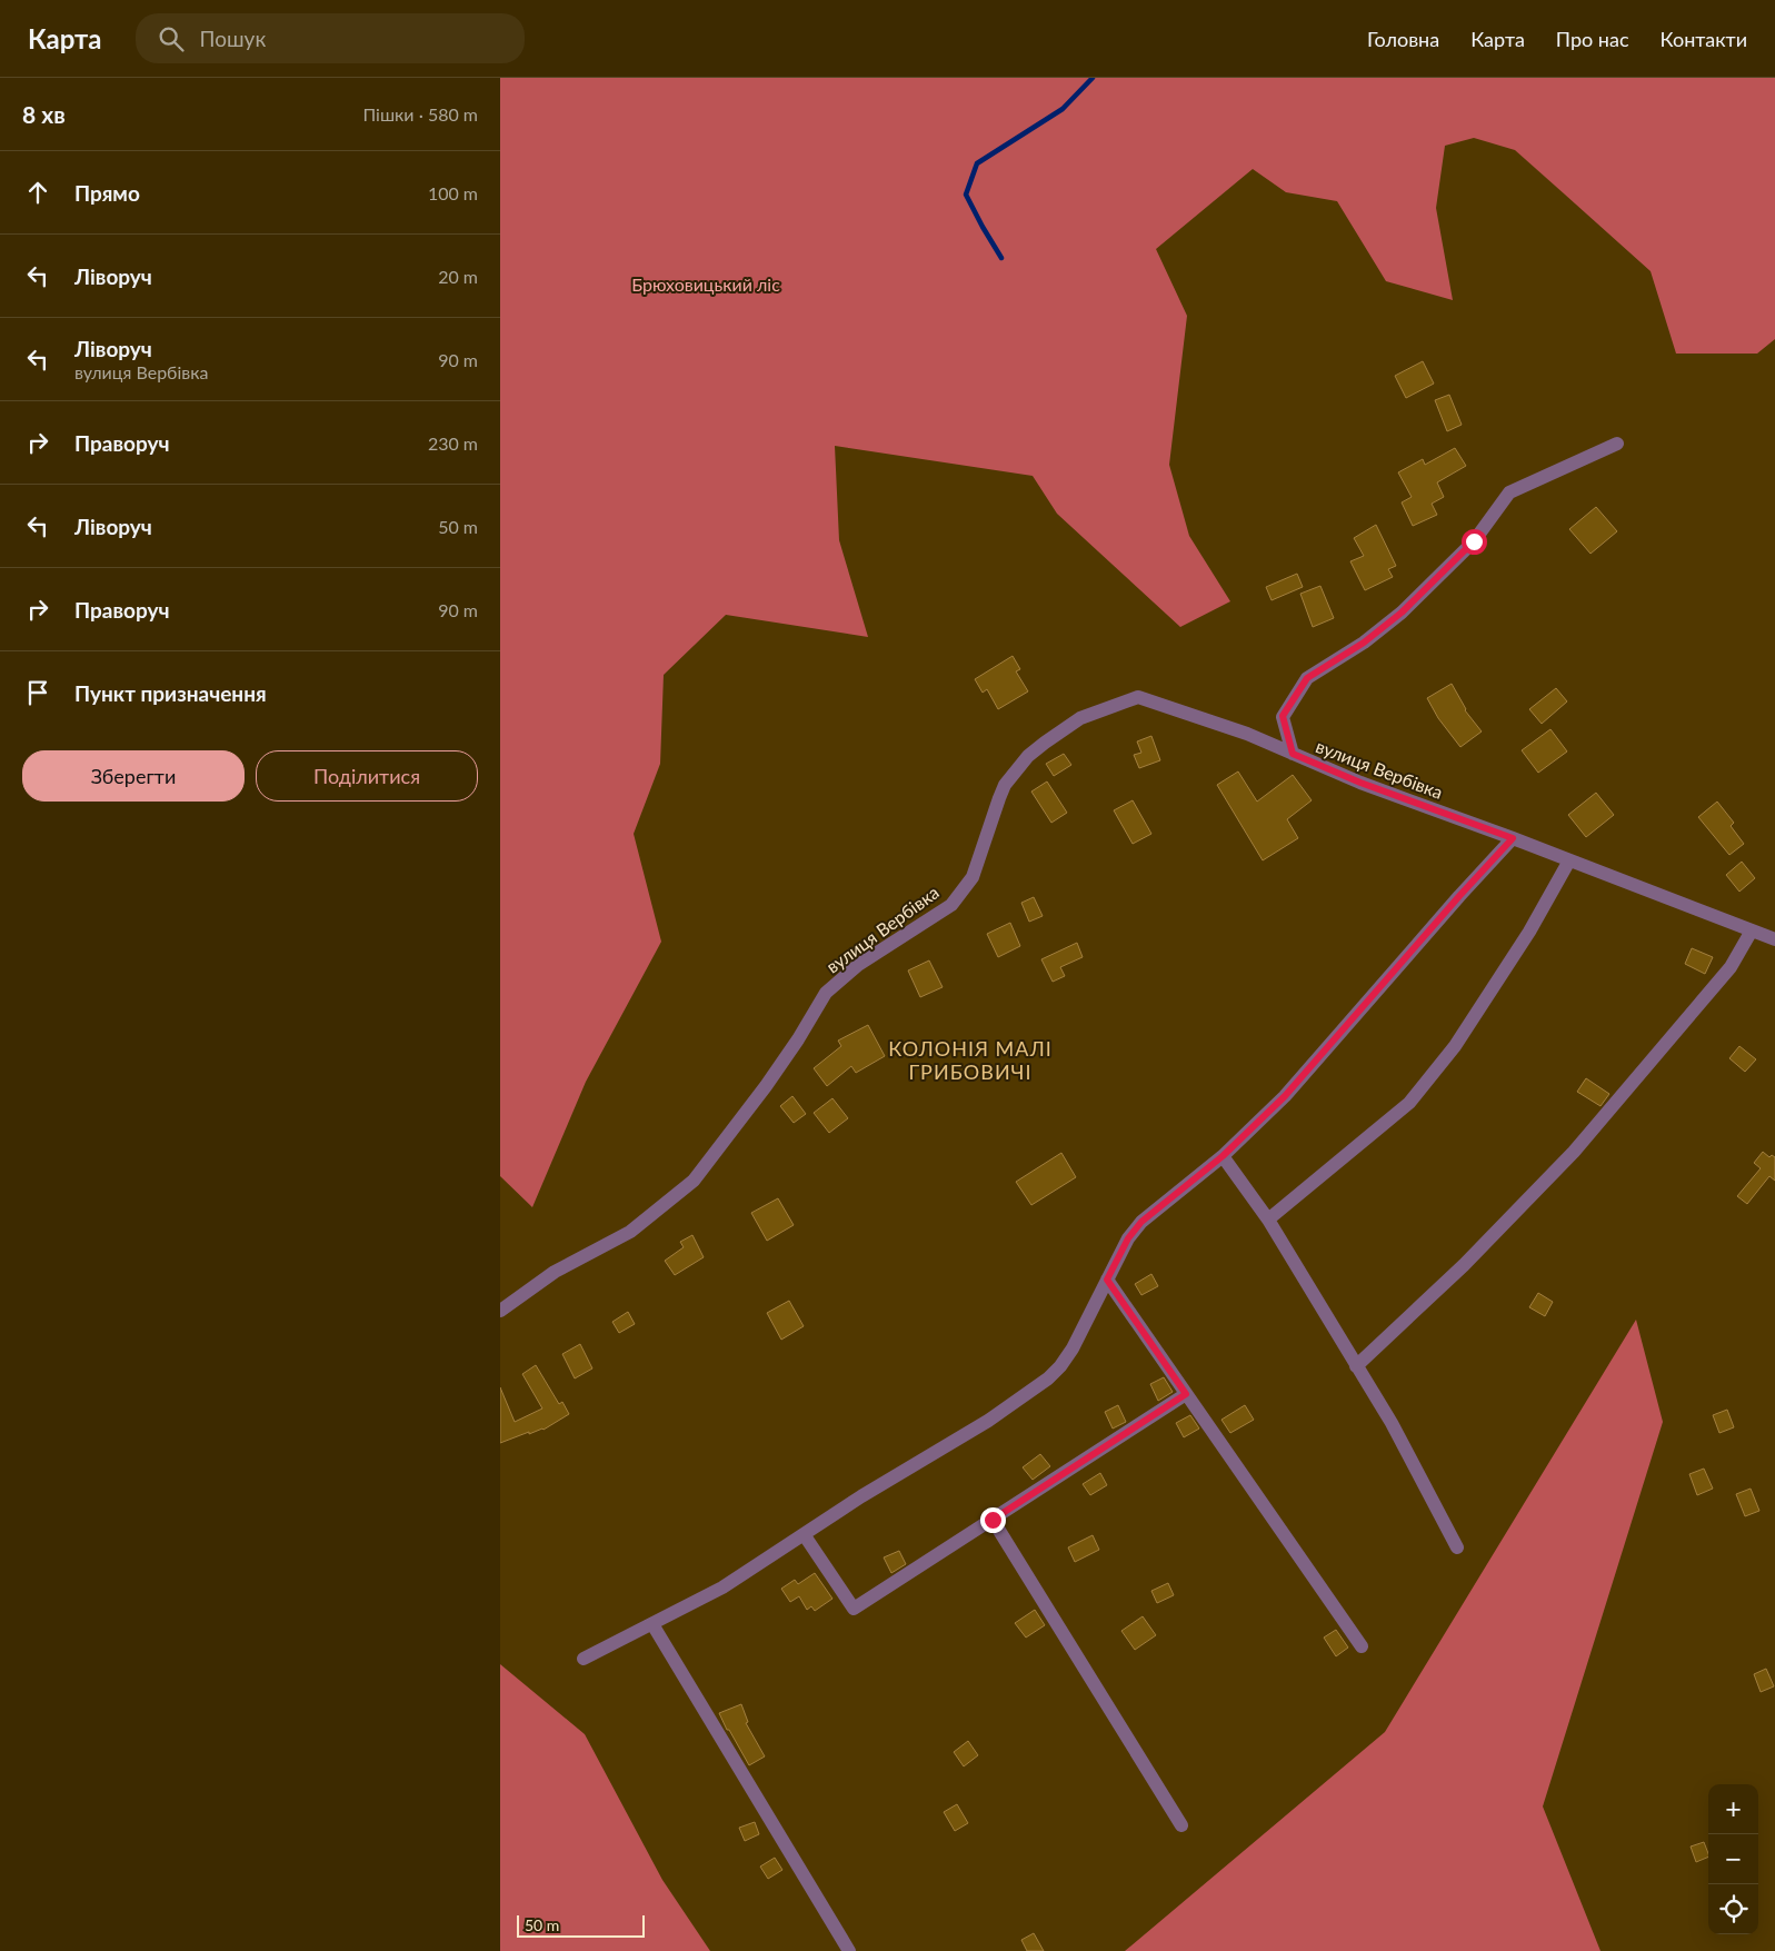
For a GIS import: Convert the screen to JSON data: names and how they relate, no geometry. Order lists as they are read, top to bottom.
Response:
{
  "streets": {
    "street": ["вулиця Вербівка"]
  },
  "districts": ["КОЛОНІЯ МАЛІ ГРИБОВИЧІ"],
  "parks": ["Брюховицький ліс"],
  "scale_bar": "50 m",
  "page": {
    "header": "Карта",
    "search": "Пошук",
    "nav": [
      "Головна",
      "Карта",
      "Про нас",
      "Контакти"
    ],
    "heading": ["8 хв", "Пішки · 580 m"],
    "list": [
      ["Прямо", "100 m"],
      ["Ліворуч", "20 m"],
      ["Ліворуч", "вулиця Вербівка", "90 m"],
      ["Праворуч", "230 m"],
      ["Ліворуч", "50 m"],
      ["Праворуч", "90 m"],
      "Пункт призначення"
    ],
    "buttons": ["Зберегти", "Поділитися"],
    "map_buttons": ["+", "−"],
    "scale": "50 m"
  }
}
